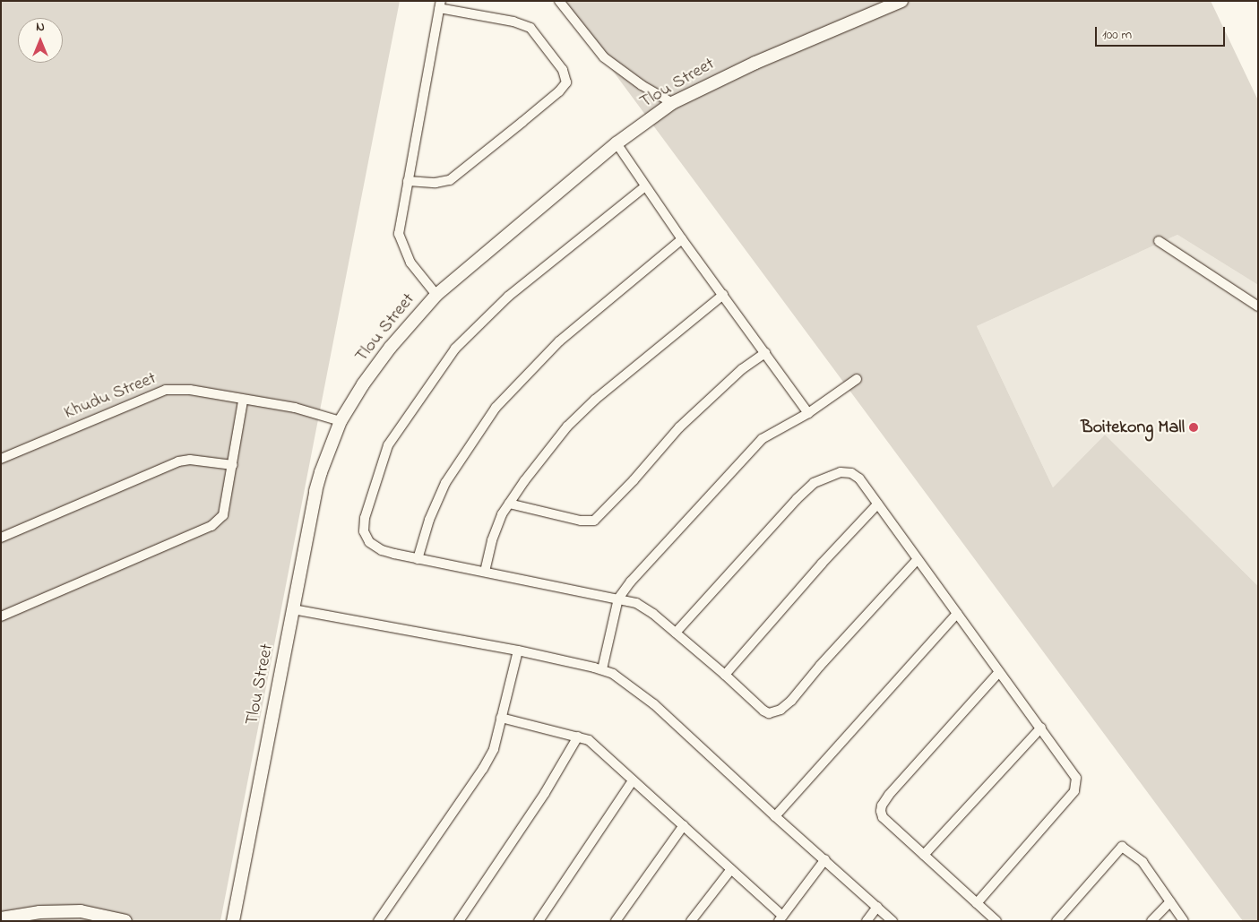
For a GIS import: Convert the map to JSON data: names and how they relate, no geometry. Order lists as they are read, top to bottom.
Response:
{
  "streets": {
    "street": ["Tlou Street", "Khudu Street"]
  },
  "crossings": [
    ["Tlou Street", "Khudu Street"]
  ],
  "places": ["Boitekong Mall"],
  "scale_bar": "100 m",
  "north": "top"
}
